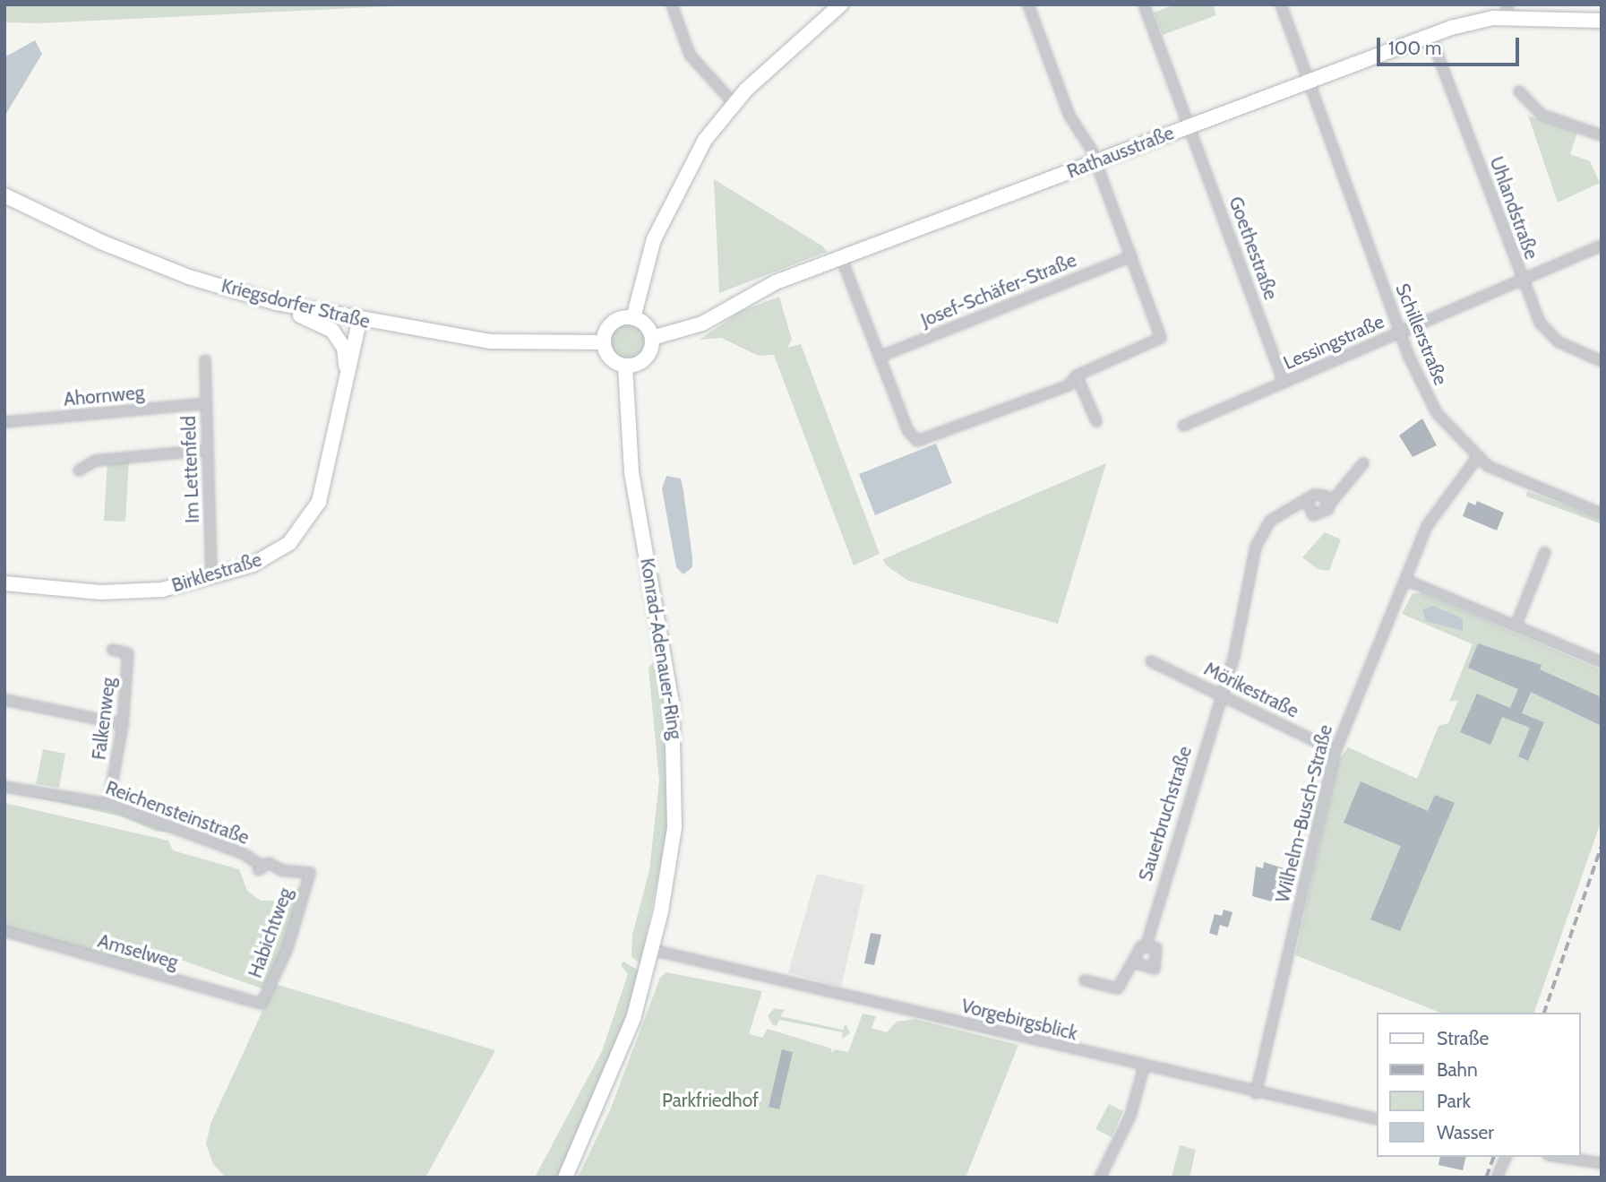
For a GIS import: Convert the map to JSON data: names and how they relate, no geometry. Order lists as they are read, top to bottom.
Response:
{
  "streets": {
    "main road": [
      "Rathausstraße",
      "Kriegsdorfer Straße",
      "Birklestraße",
      "Konrad-Adenauer-Ring"
    ],
    "street": [
      "Uhlandstraße",
      "Goethestraße",
      "Josef-Schäfer-Straße",
      "Schillerstraße",
      "Lessingstraße",
      "Ahornweg",
      "Im Lettenfeld",
      "Mörikestraße",
      "Falkenweg",
      "Reichensteinstraße",
      "Sauerbruchstraße",
      "Wilhelm-Busch-Straße",
      "Habichtweg",
      "Amselweg",
      "Vorgebirgsblick"
    ]
  },
  "crossings": [
    ["Rathausstraße", "Uhlandstraße"],
    ["Rathausstraße", "Goethestraße"],
    ["Rathausstraße", "Kriegsdorfer Straße"],
    ["Rathausstraße", "Schillerstraße"],
    ["Rathausstraße", "Konrad-Adenauer-Ring"],
    ["Uhlandstraße", "Lessingstraße"],
    ["Goethestraße", "Lessingstraße"],
    ["Kriegsdorfer Straße", "Birklestraße"],
    ["Kriegsdorfer Straße", "Konrad-Adenauer-Ring"],
    ["Schillerstraße", "Lessingstraße"],
    ["Schillerstraße", "Wilhelm-Busch-Straße"],
    ["Ahornweg", "Im Lettenfeld"],
    ["Im Lettenfeld", "Birklestraße"],
    ["Konrad-Adenauer-Ring", "Vorgebirgsblick"],
    ["Mörikestraße", "Sauerbruchstraße"],
    ["Mörikestraße", "Wilhelm-Busch-Straße"],
    ["Falkenweg", "Reichensteinstraße"],
    ["Reichensteinstraße", "Habichtweg"],
    ["Wilhelm-Busch-Straße", "Vorgebirgsblick"],
    ["Habichtweg", "Amselweg"]
  ],
  "parks": ["Parkfriedhof"],
  "legend": [
    "Straße",
    "Bahn",
    "Park",
    "Wasser"
  ],
  "scale_bar": "100 m"
}
